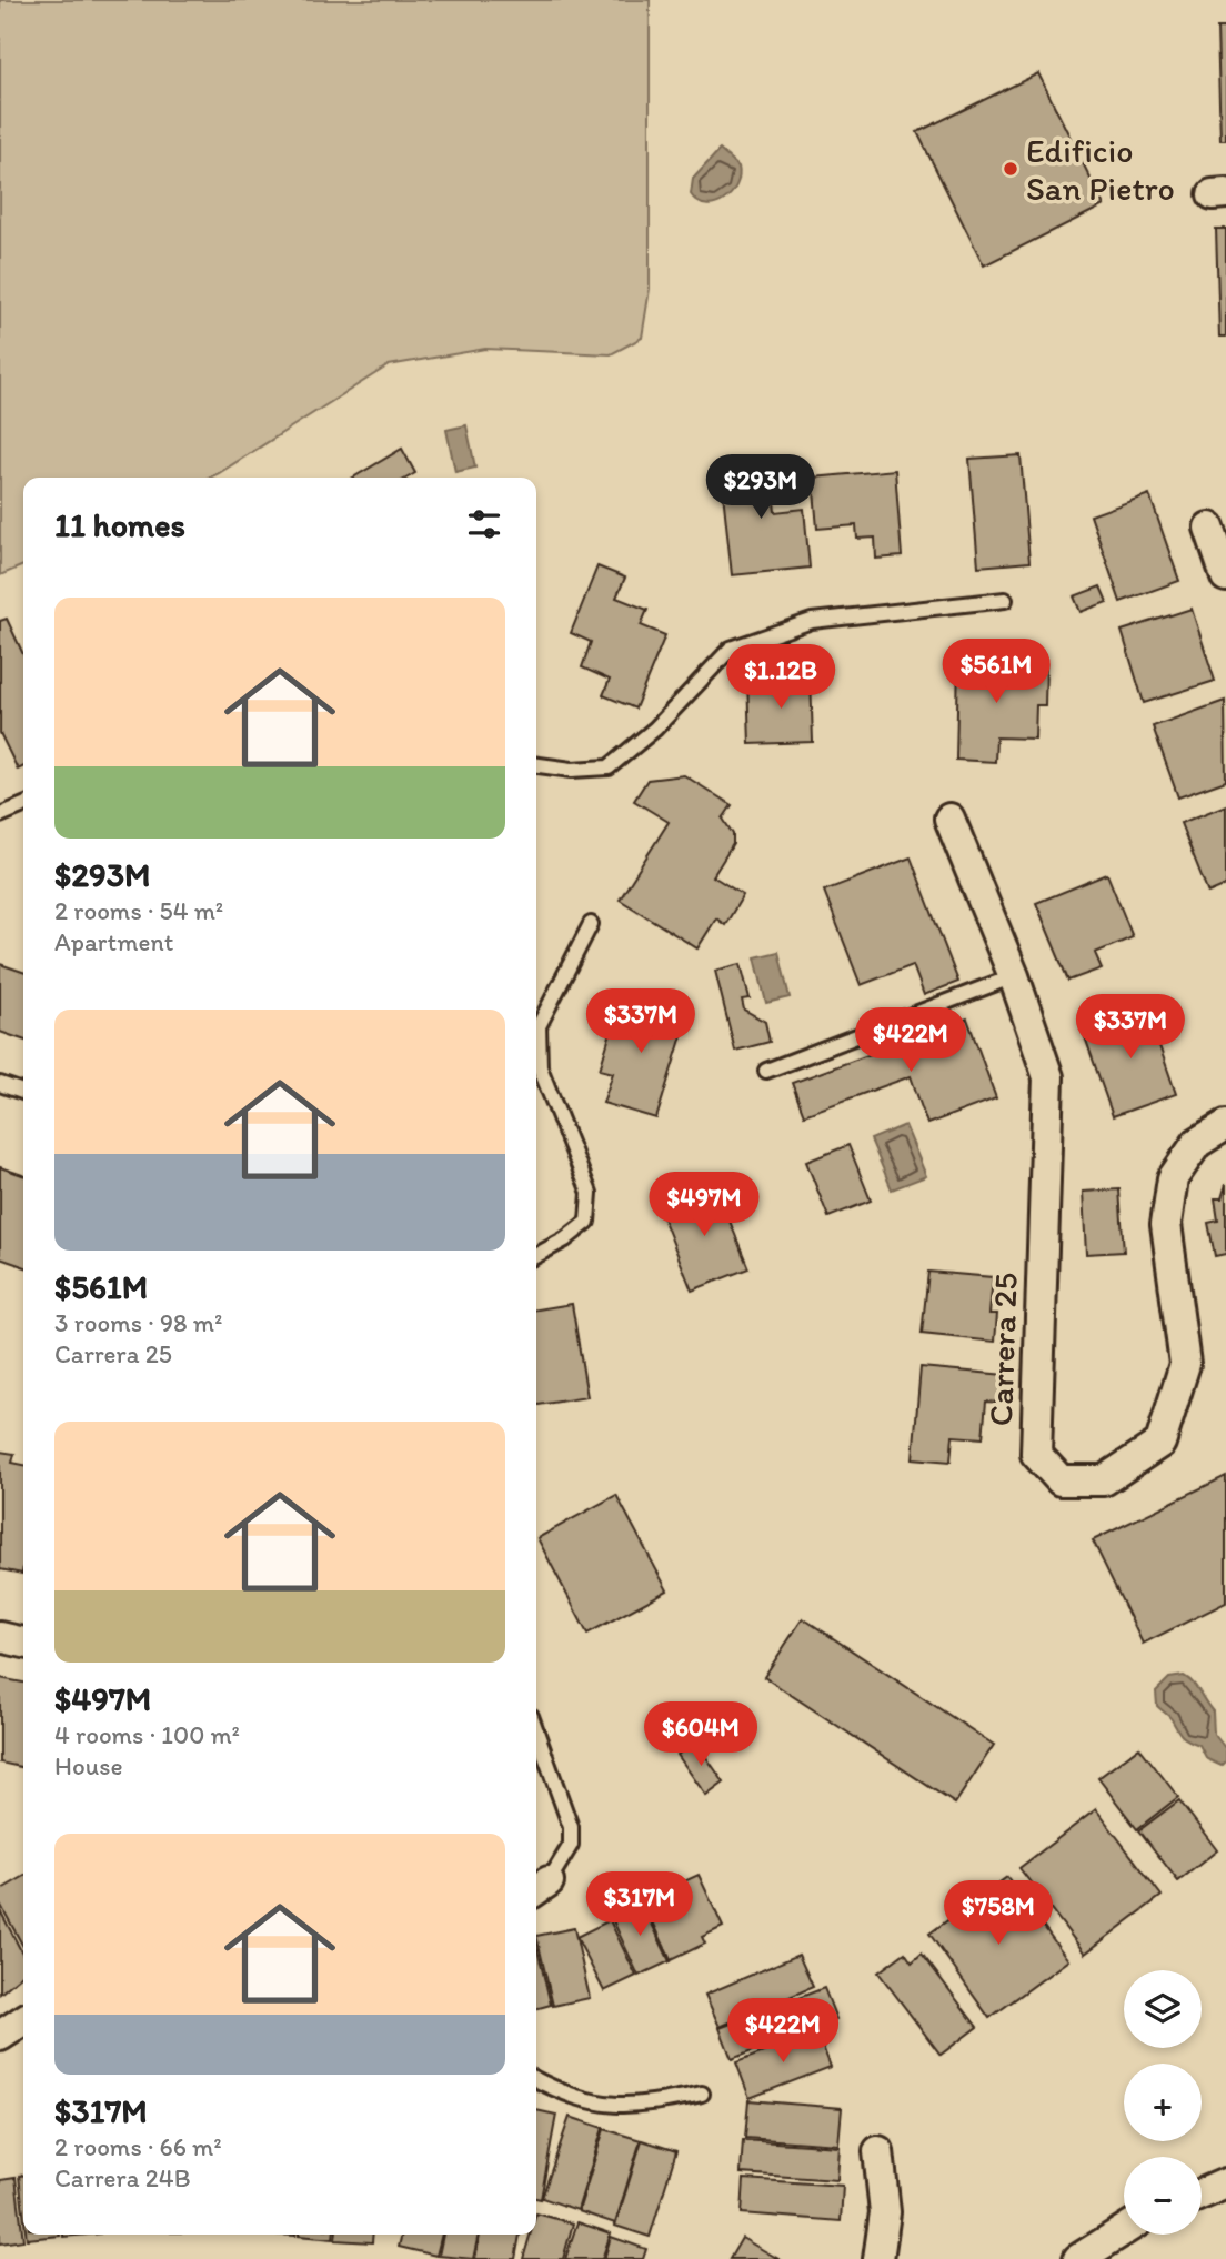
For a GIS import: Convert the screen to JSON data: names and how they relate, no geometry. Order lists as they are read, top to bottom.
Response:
{
  "streets": {
    "street": ["Carrera 25"]
  },
  "places": ["Edificio San Pietro"],
  "page": {
    "price": [
      "$293M",
      "$561M",
      "$1.12B",
      "$337M",
      "$337M",
      "$422M",
      "$497M",
      "$604M",
      "$317M",
      "$758M",
      "$422M"
    ],
    "heading": "11 homes",
    "list": [
      {
        "name": "$293M",
        "note": "2 rooms · 54 m² · Apartment"
      },
      {
        "name": "$561M",
        "note": "3 rooms · 98 m² · Carrera 25"
      },
      {
        "name": "$497M",
        "note": "4 rooms · 100 m² · House"
      },
      {
        "name": "$317M",
        "note": "2 rooms · 66 m² · Carrera 24B"
      }
    ],
    "map_buttons": ["+", "−"]
  }
}
